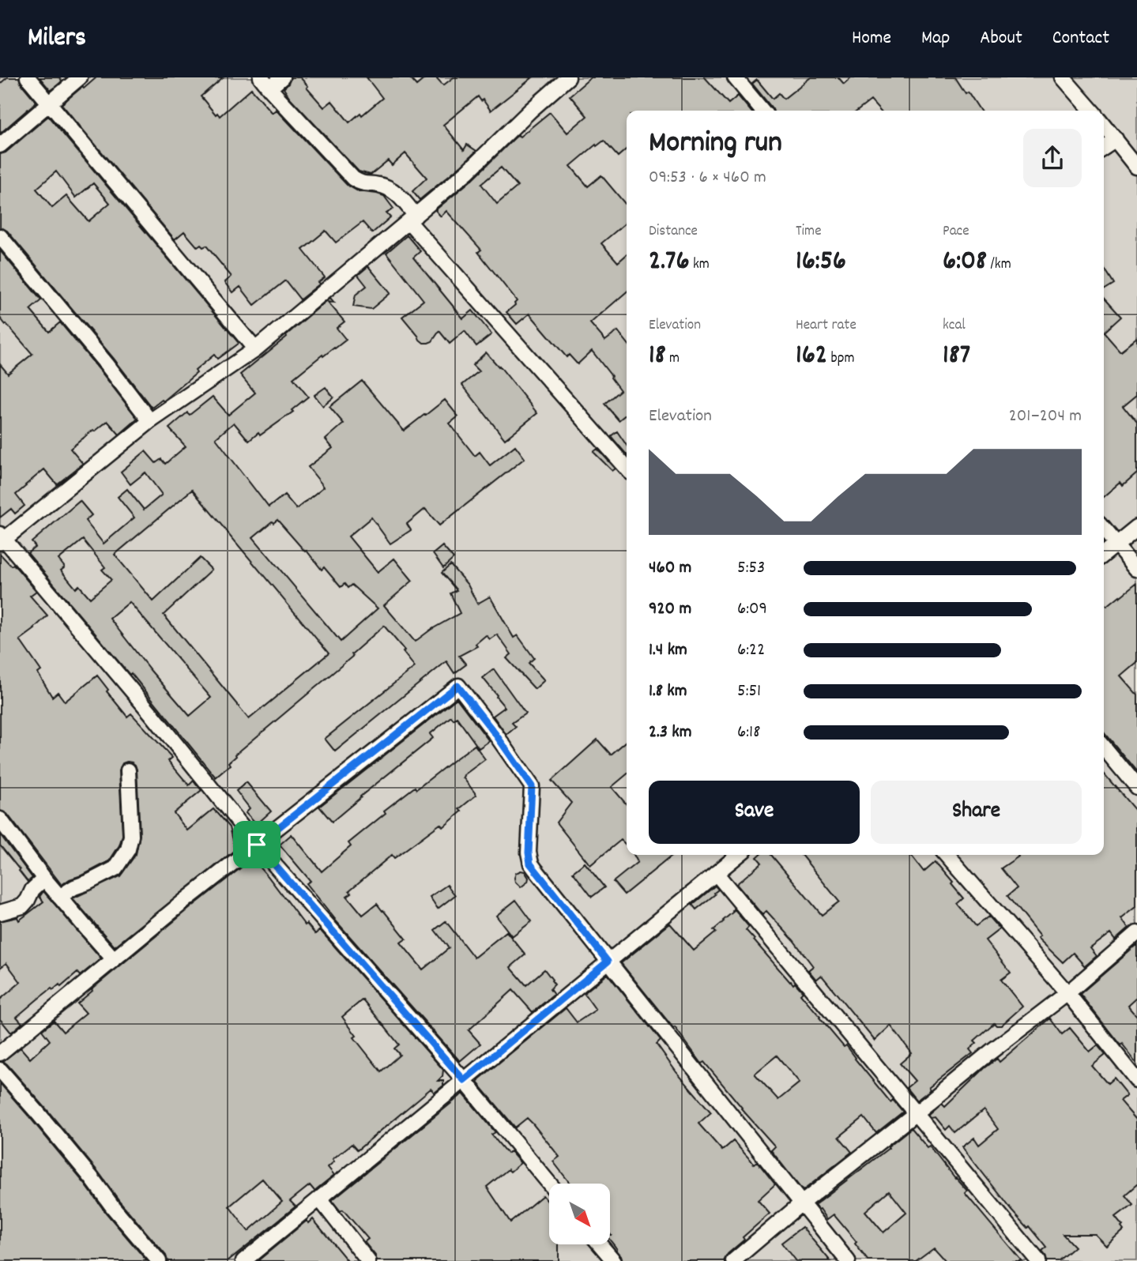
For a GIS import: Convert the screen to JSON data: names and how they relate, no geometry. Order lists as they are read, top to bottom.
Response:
{
  "north": "bottom right",
  "page": {
    "header": "Milers",
    "nav": [
      "Home",
      "Map",
      "About",
      "Contact"
    ],
    "heading": ["Morning run", "09:53 · 6 × 460 m"],
    "stats": [
      ["Distance", "2.76 km"],
      ["Time", "16:56"],
      ["Pace", "6:08 /km"],
      ["Elevation", "18 m"],
      ["Heart rate", "162 bpm"],
      ["kcal", "187"]
    ],
    "chart": ["Elevation", "201–204 m"],
    "list": [
      {
        "name": "460 m",
        "note": "5:53"
      },
      {
        "name": "920 m",
        "note": "6:09"
      },
      {
        "name": "1.4 km",
        "note": "6:22"
      },
      {
        "name": "1.8 km",
        "note": "5:51"
      },
      {
        "name": "2.3 km",
        "note": "6:18"
      }
    ],
    "buttons": ["Save", "Share"]
  }
}
